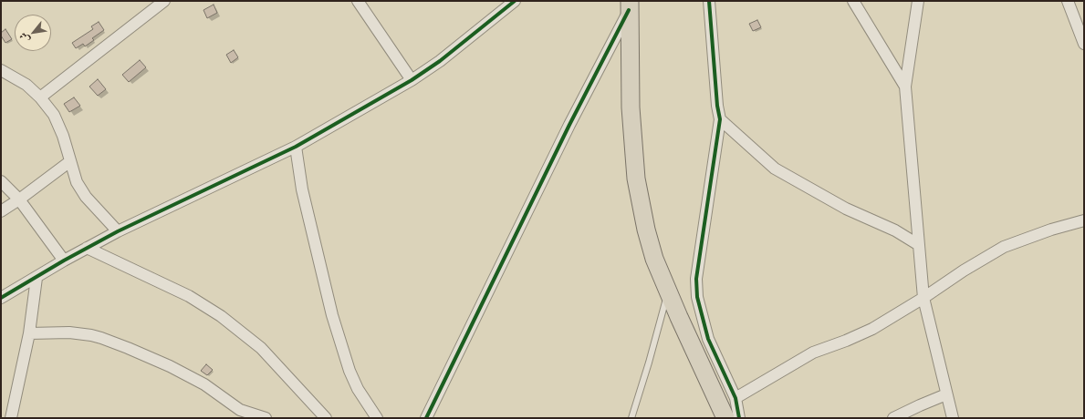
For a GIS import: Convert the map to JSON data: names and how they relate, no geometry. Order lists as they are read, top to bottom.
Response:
{
  "north": "bottom left"
}
